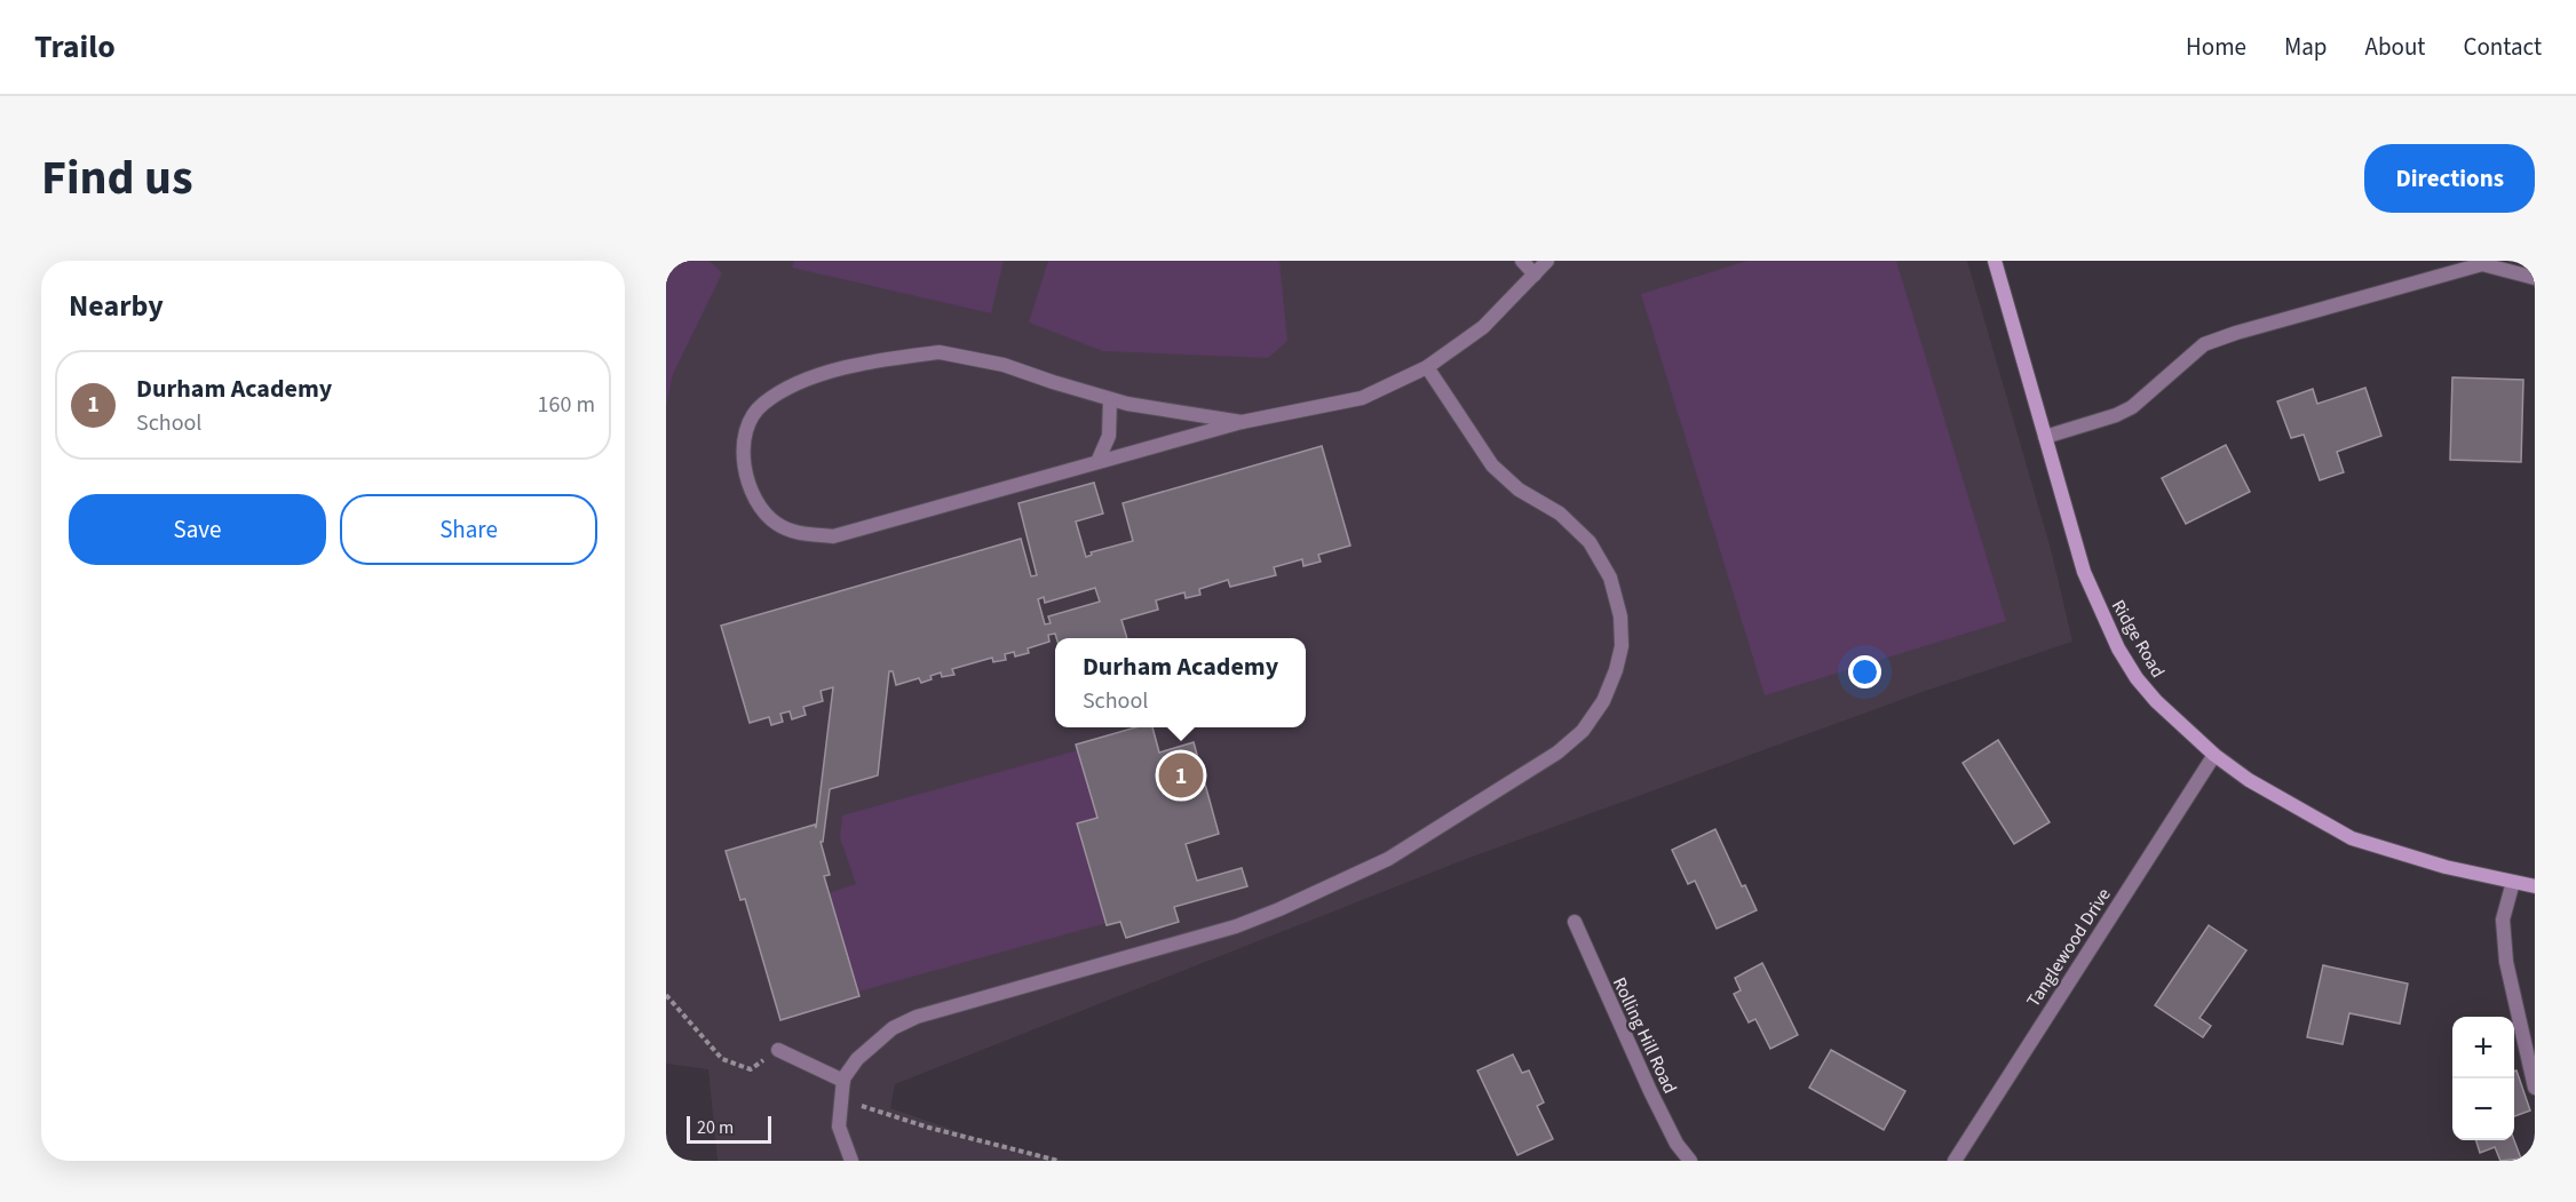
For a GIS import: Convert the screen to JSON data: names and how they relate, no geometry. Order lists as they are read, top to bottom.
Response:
{
  "streets": {
    "street": ["Ridge Road", "Tanglewood Drive", "Rolling Hill Road"]
  },
  "crossings": [
    ["Ridge Road", "Tanglewood Drive"]
  ],
  "scale_bar": "20 m",
  "page": {
    "header": "Trailo",
    "nav": [
      "Home",
      "Map",
      "About",
      "Contact"
    ],
    "title": "Find us",
    "buttons": [
      "Directions",
      ["Save", "Share"]
    ],
    "heading": "Nearby",
    "list": [
      {
        "mark": "1",
        "name": "Durham Academy",
        "note": "School",
        "value": "160 m"
      }
    ],
    "popup": ["Durham Academy", "School"],
    "pins": "1",
    "map_buttons": ["+", "−"],
    "scale": "20 m"
  }
}
